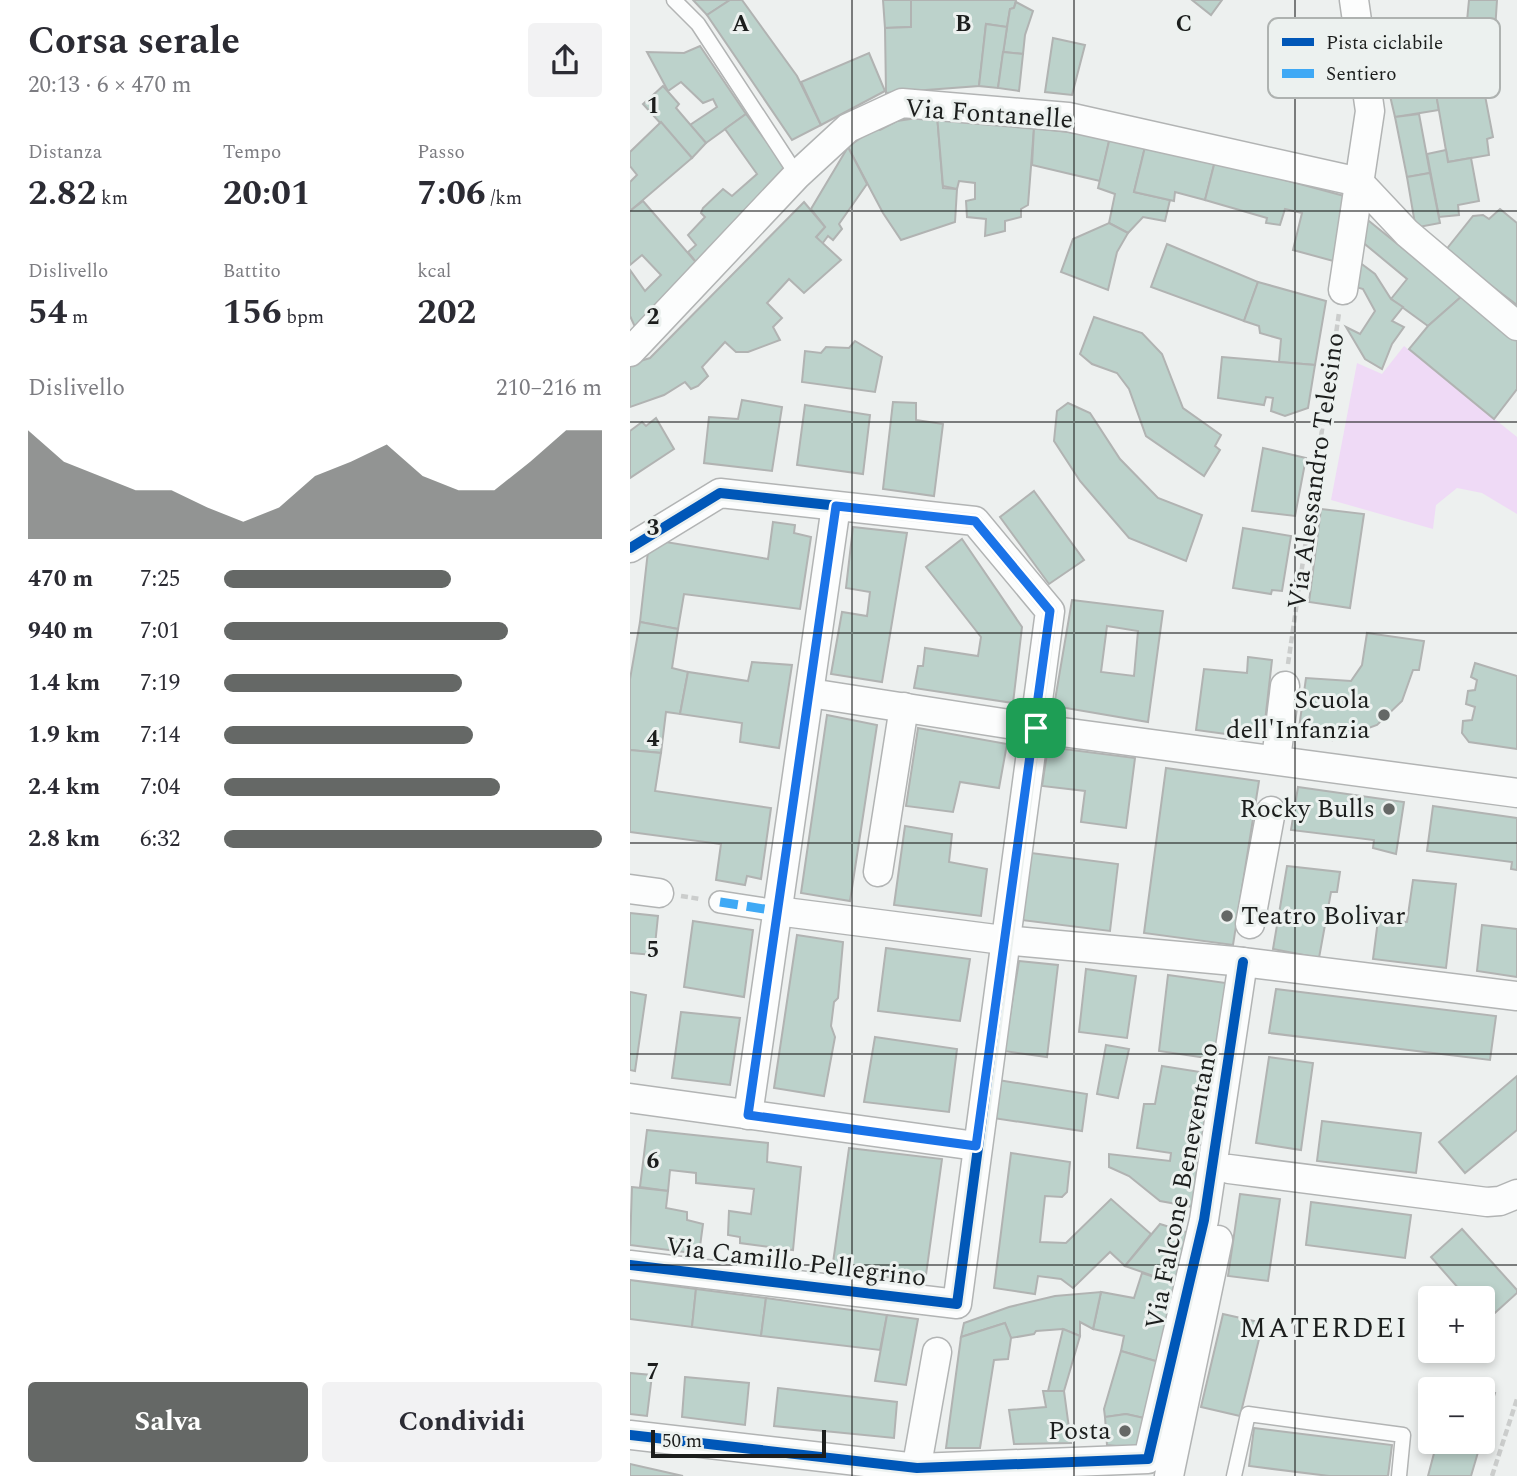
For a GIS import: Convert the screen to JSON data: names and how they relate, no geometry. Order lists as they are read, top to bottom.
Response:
{
  "streets": {
    "street": ["Via Fontanelle", "Via Falcone Beneventano", "Via Camillo Pellegrino"],
    "path": ["Via Alessandro Telesino"]
  },
  "districts": ["MATERDEI"],
  "places": [
    "Scuola dell'Infanzia",
    "Rocky Bulls",
    "Teatro Bolivar",
    "Posta"
  ],
  "legend": ["Pista ciclabile", "Sentiero"],
  "scale_bar": "50 m",
  "page": {
    "heading": ["Corsa serale", "20:13 · 6 × 470 m"],
    "stats": [
      ["Distanza", "2.82 km"],
      ["Tempo", "20:01"],
      ["Passo", "7:06 /km"],
      ["Dislivello", "54 m"],
      ["Battito", "156 bpm"],
      ["kcal", "202"]
    ],
    "chart": ["Dislivello", "210–216 m"],
    "list": [
      {
        "name": "470 m",
        "note": "7:25"
      },
      {
        "name": "940 m",
        "note": "7:01"
      },
      {
        "name": "1.4 km",
        "note": "7:19"
      },
      {
        "name": "1.9 km",
        "note": "7:14"
      },
      {
        "name": "2.4 km",
        "note": "7:04"
      },
      {
        "name": "2.8 km",
        "note": "6:32"
      }
    ],
    "map_buttons": ["+", "−"],
    "buttons": ["Salva", "Condividi"],
    "scale": "50 m"
  },
  "grid": {
    "columns": ["A", "B", "C"],
    "rows": [
      "1",
      "2",
      "3",
      "4",
      "5",
      "6",
      "7"
    ]
  }
}
